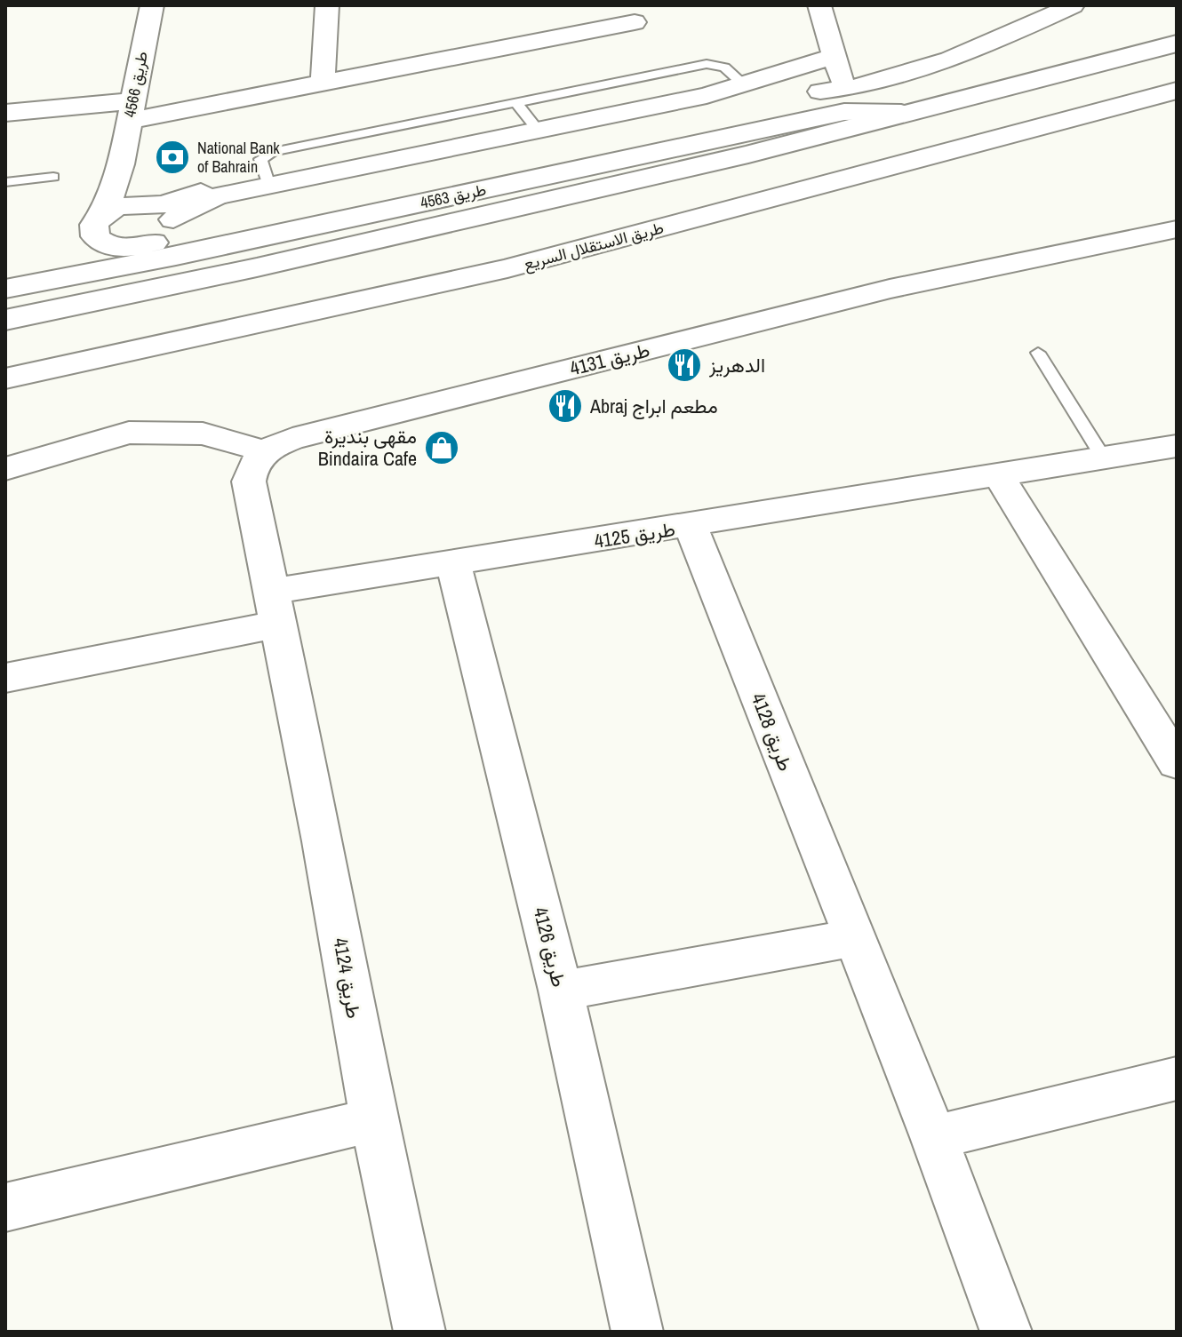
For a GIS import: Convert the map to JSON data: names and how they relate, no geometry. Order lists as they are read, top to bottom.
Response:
{
  "streets": {
    "main road": ["طريق الاستقلال السريع"],
    "street": [
      "طريق 4566",
      "طريق 4563",
      "طريق 4131",
      "طريق 4125",
      "طريق 4128",
      "طريق 4126",
      "طريق 4124"
    ]
  },
  "crossings": [
    ["طريق 4125", "طريق 4128"],
    ["طريق 4125", "طريق 4126"],
    ["طريق 4125", "طريق 4124"]
  ],
  "places": {
    "bank": ["National Bank of Bahrain"],
    "restaurant": ["الدهريز", "Abraj مطعم ابراج"],
    "shop": ["مقهى بنديرة Bindaira Cafe"]
  }
}
